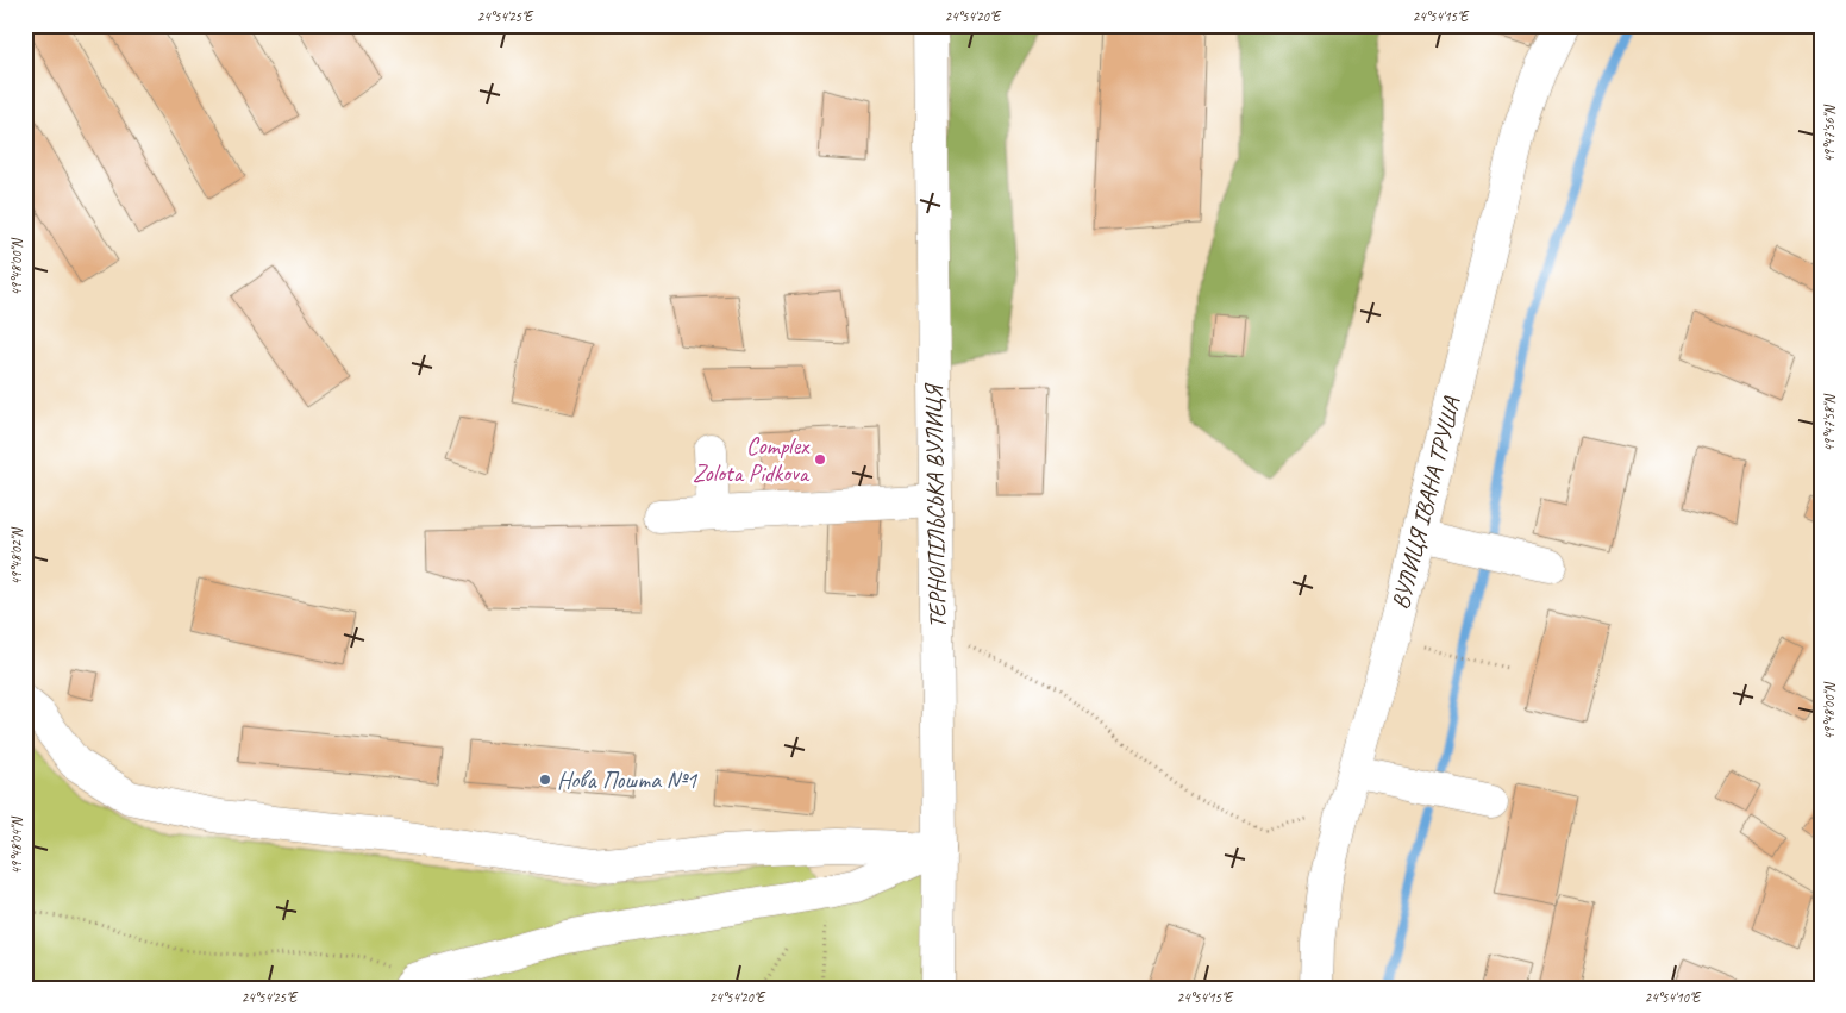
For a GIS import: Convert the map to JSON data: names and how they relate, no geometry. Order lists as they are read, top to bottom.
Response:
{
  "streets": {
    "street": ["ВУЛИЦЯ ІВАНА ТРУША", "ТЕРНОПІЛЬСЬКА ВУЛИЦЯ"]
  },
  "places": ["Complex Zolota Pidkova", "Нова Пошта №1"],
  "coordinates": [
    "24°54'25\"E",
    "24°54'20\"E",
    "24°54'15\"E",
    "49°47'56\"N",
    "49°48'00\"N",
    "49°47'58\"N",
    "49°48'02\"N",
    "49°48'04\"N",
    "24°54'10\"E"
  ]
}
